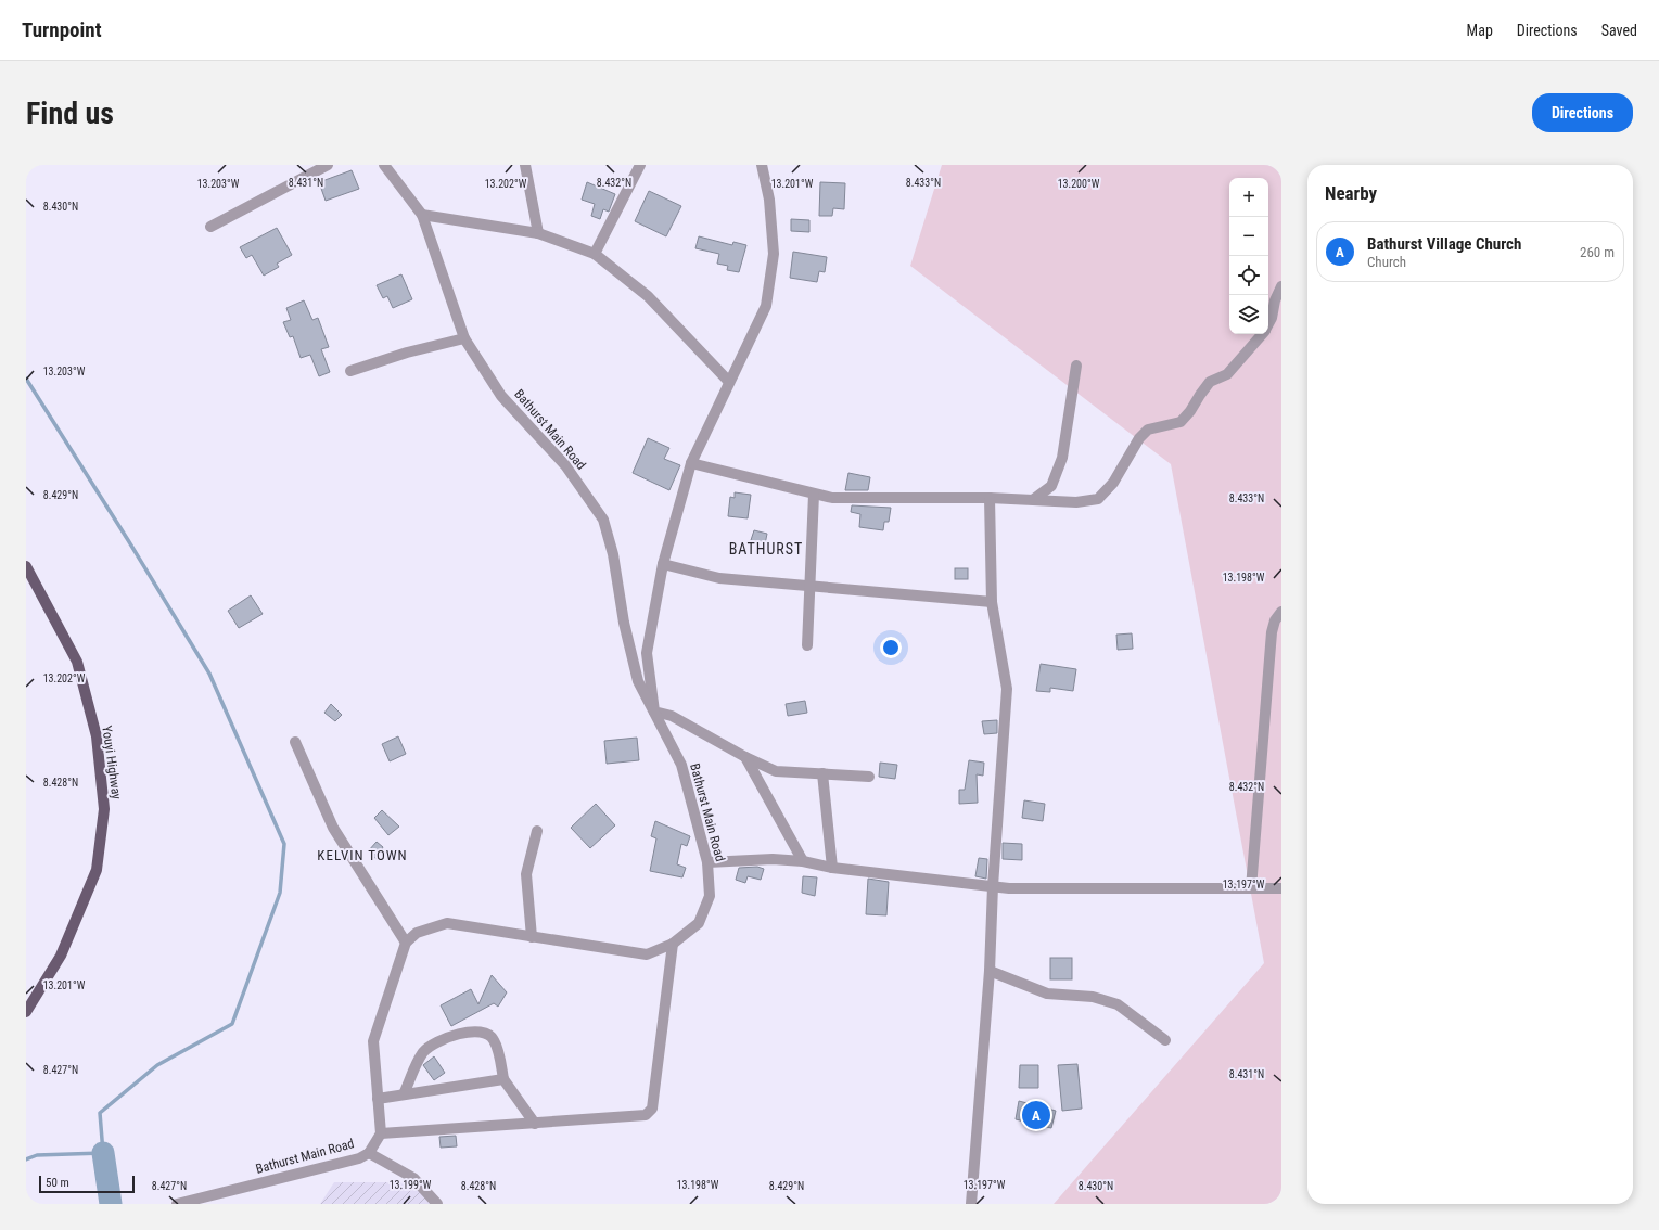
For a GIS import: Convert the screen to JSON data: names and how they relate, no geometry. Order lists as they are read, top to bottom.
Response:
{
  "streets": {
    "main road": ["Youyi Highway"],
    "street": ["Bathurst Main Road"]
  },
  "districts": ["BATHURST", "KELVIN TOWN"],
  "scale_bar": "50 m",
  "page": {
    "header": "Turnpoint",
    "nav": ["Map", "Directions", "Saved"],
    "buttons": "Directions",
    "title": "Find us",
    "heading": "Nearby",
    "map_buttons": ["+", "−"],
    "list": [
      {
        "mark": "A",
        "name": "Bathurst Village Church",
        "note": "Church",
        "value": "260 m"
      }
    ],
    "pins": "A",
    "scale": "50 m"
  },
  "coordinates": [
    "8.431°N",
    "8.432°N",
    "8.433°N",
    "13.203°W",
    "13.202°W",
    "13.201°W",
    "13.200°W",
    "8.430°N",
    "8.429°N",
    "13.198°W",
    "8.428°N",
    "13.197°W",
    "8.427°N",
    "13.199°W"
  ]
}
